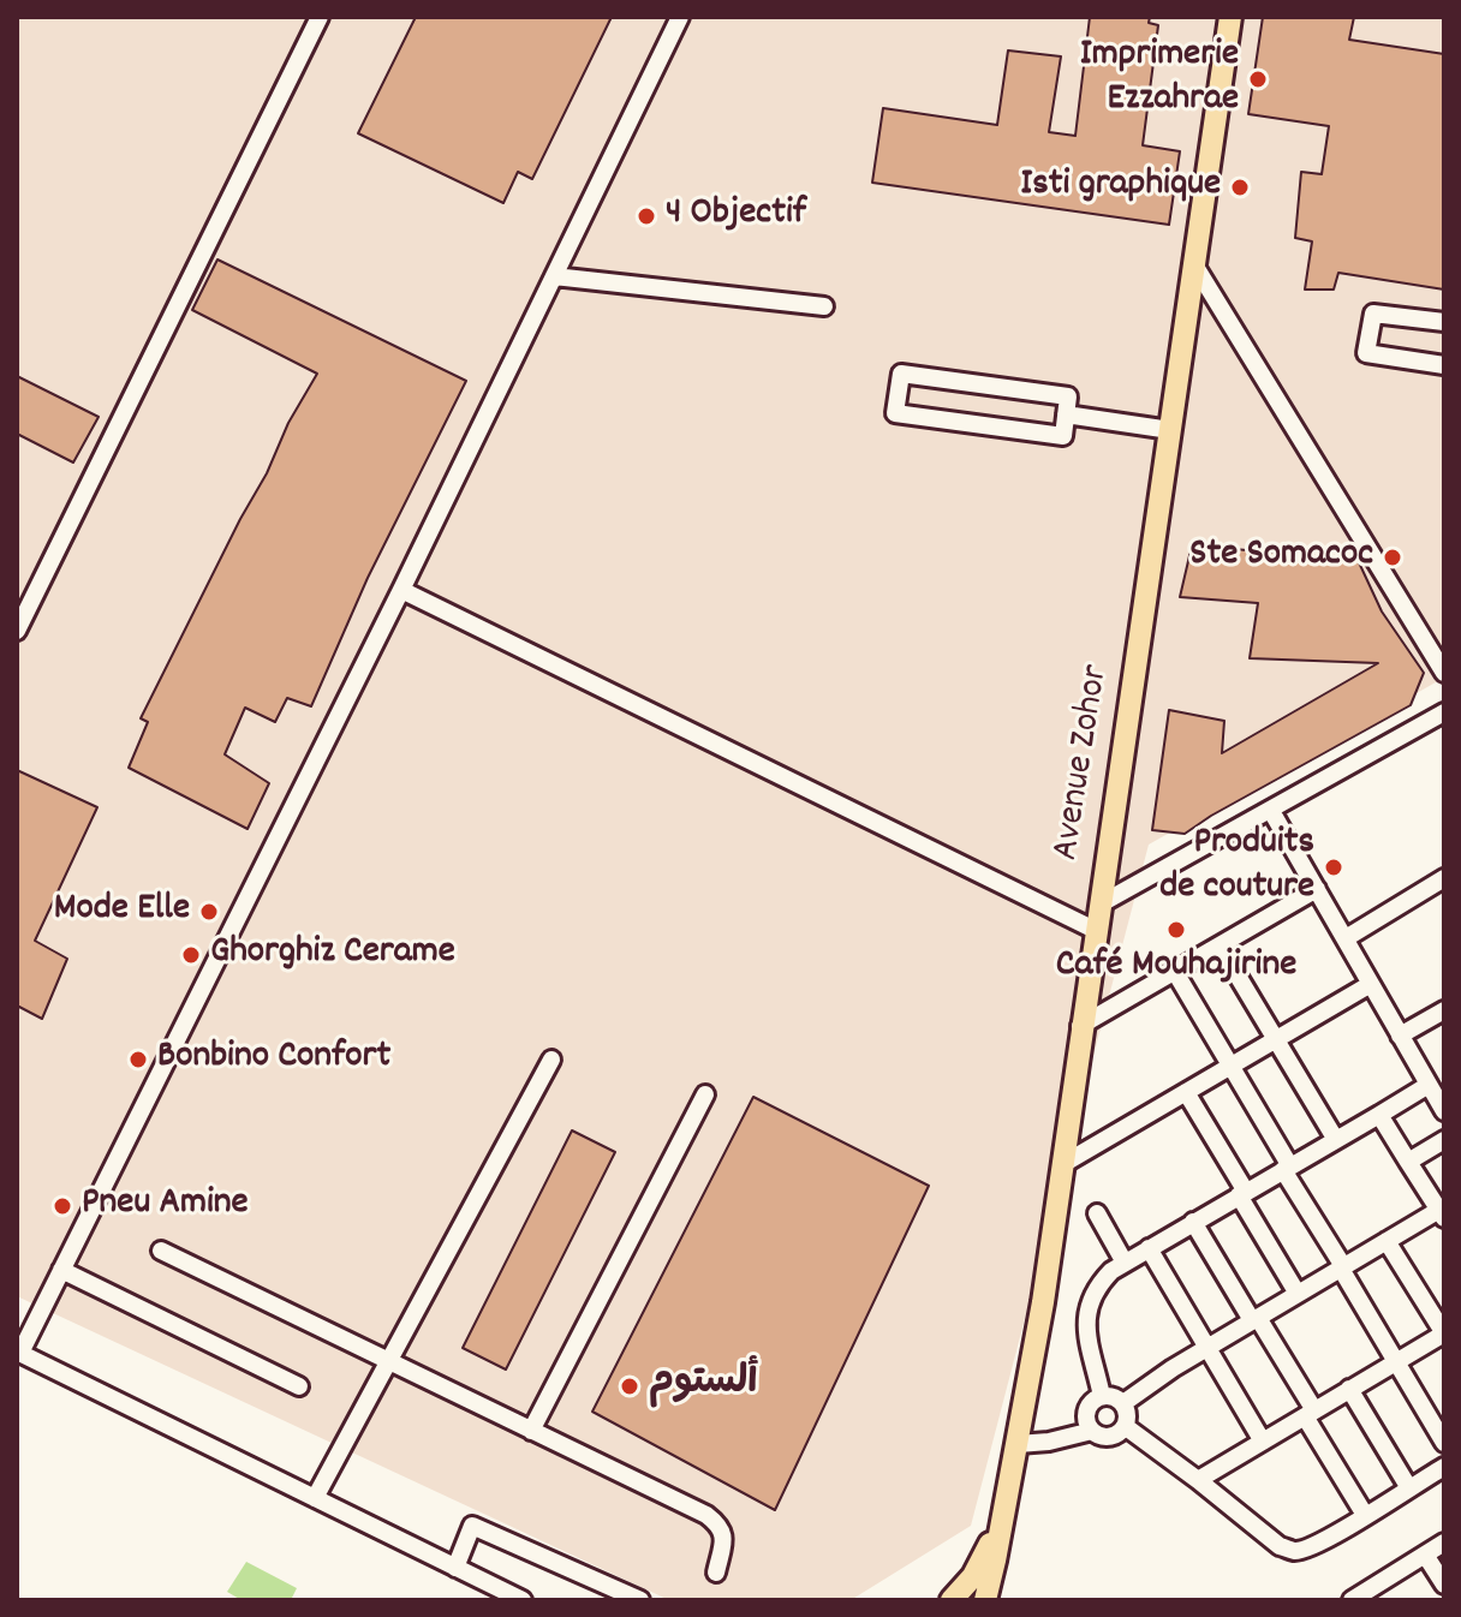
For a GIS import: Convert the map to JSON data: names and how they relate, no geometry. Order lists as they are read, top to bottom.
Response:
{
  "streets": {
    "main road": ["Avenue Zohor"]
  },
  "places": [
    "Imprimerie Ezzahrae",
    "Isti graphique",
    "4 Objectif",
    "Ste Somacoc",
    "Produits de couture",
    "Mode Elle",
    "Café Mouhajirine",
    "Ghorghiz Cerame",
    "Bonbino Confort",
    "Pneu Amine",
    "ألستوم"
  ]
}
